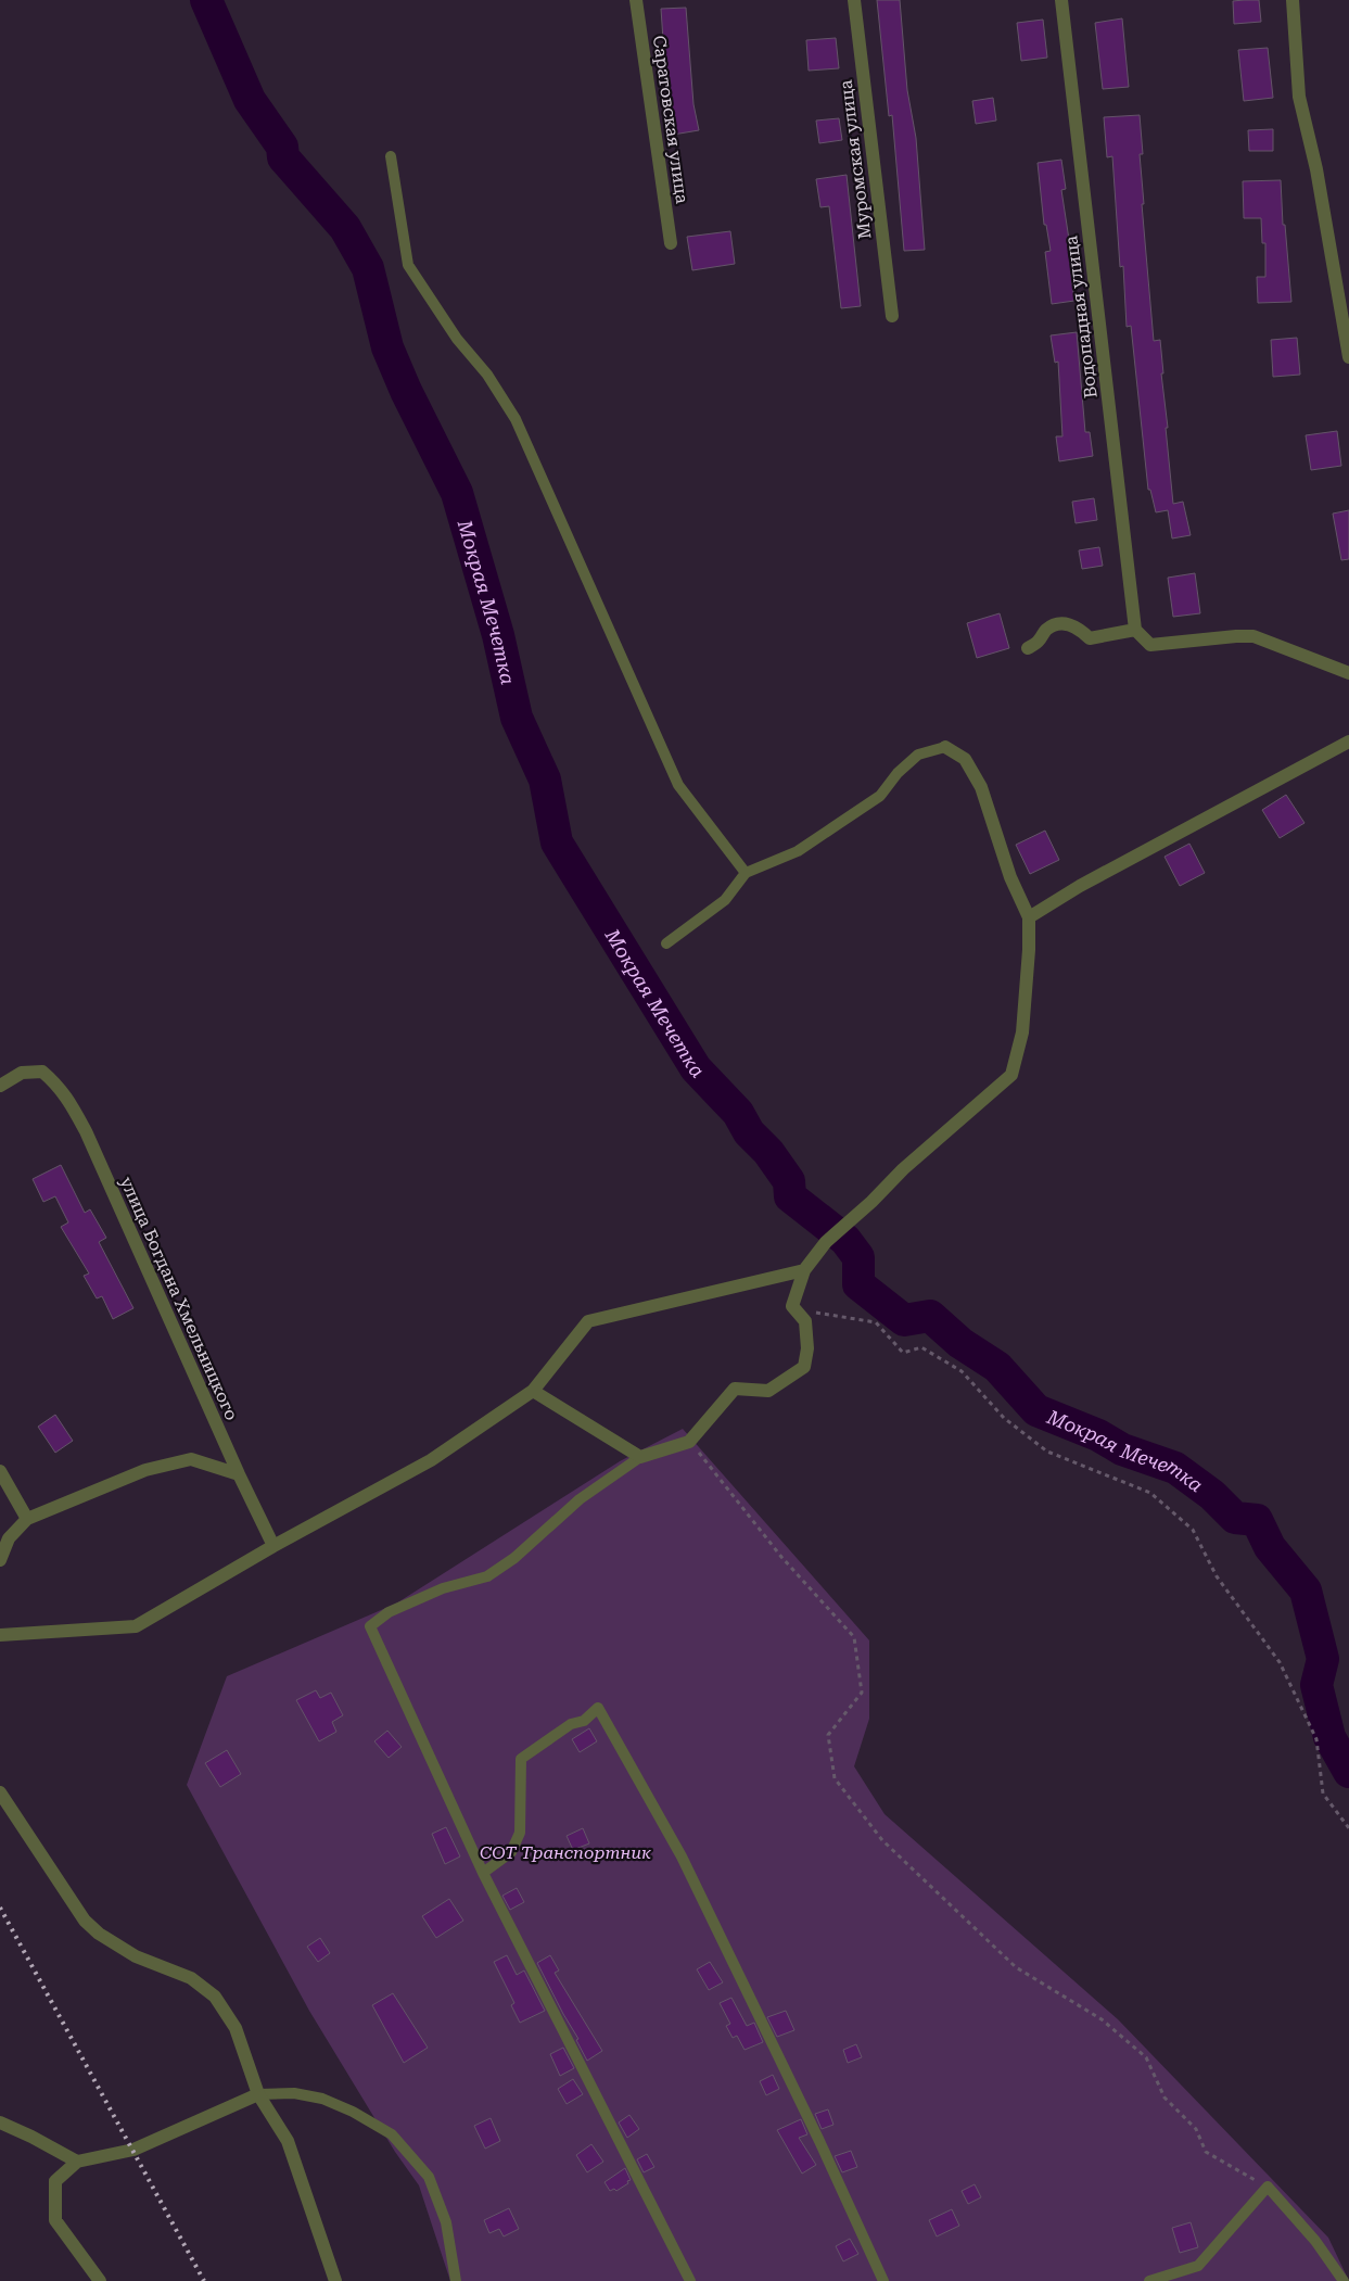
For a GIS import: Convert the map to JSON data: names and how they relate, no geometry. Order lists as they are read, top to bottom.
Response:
{
  "streets": {
    "street": [
      "Саратовская улица",
      "Муромская улица",
      "Водопадная улица",
      "улица Богдана Хмельницкого"
    ]
  },
  "water": ["Мокрая Мечетка"],
  "parks": ["СОТ Транспортник"]
}
